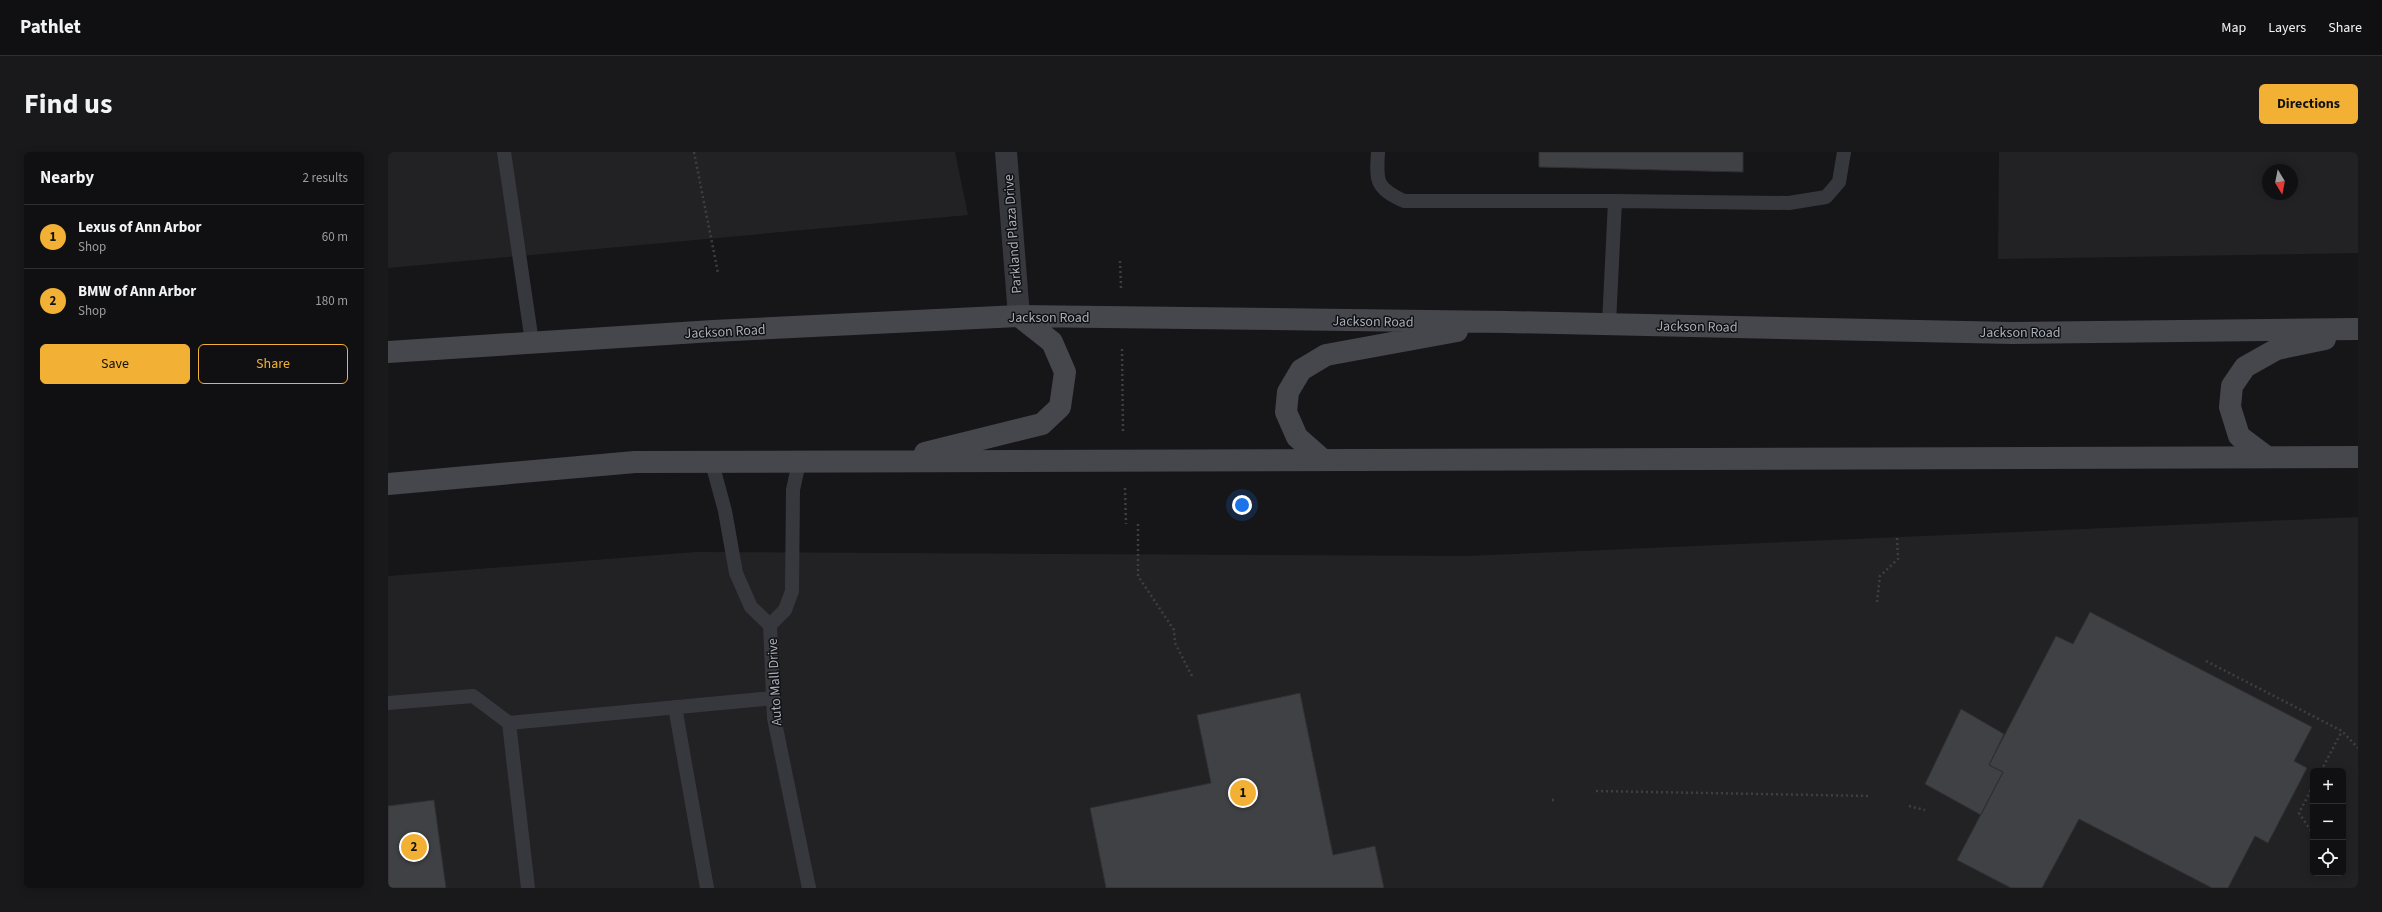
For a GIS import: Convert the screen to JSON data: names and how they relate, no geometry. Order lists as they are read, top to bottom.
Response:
{
  "streets": {
    "main road": ["Jackson Road"],
    "street": ["Parkland Plaza Drive"],
    "lane": ["Auto Mall Drive"]
  },
  "crossings": [
    ["Parkland Plaza Drive", "Jackson Road"]
  ],
  "north": "bottom",
  "page": {
    "header": "Pathlet",
    "nav": ["Map", "Layers", "Share"],
    "title": "Find us",
    "buttons": [
      "Directions",
      ["Save", "Share"]
    ],
    "heading": ["Nearby", "2 results"],
    "list": [
      {
        "mark": "1",
        "name": "Lexus of Ann Arbor",
        "note": "Shop",
        "value": "60 m"
      },
      {
        "mark": "2",
        "name": "BMW of Ann Arbor",
        "note": "Shop",
        "value": "180 m"
      }
    ],
    "map_buttons": ["+", "−"],
    "pins": ["1", "2"]
  }
}
